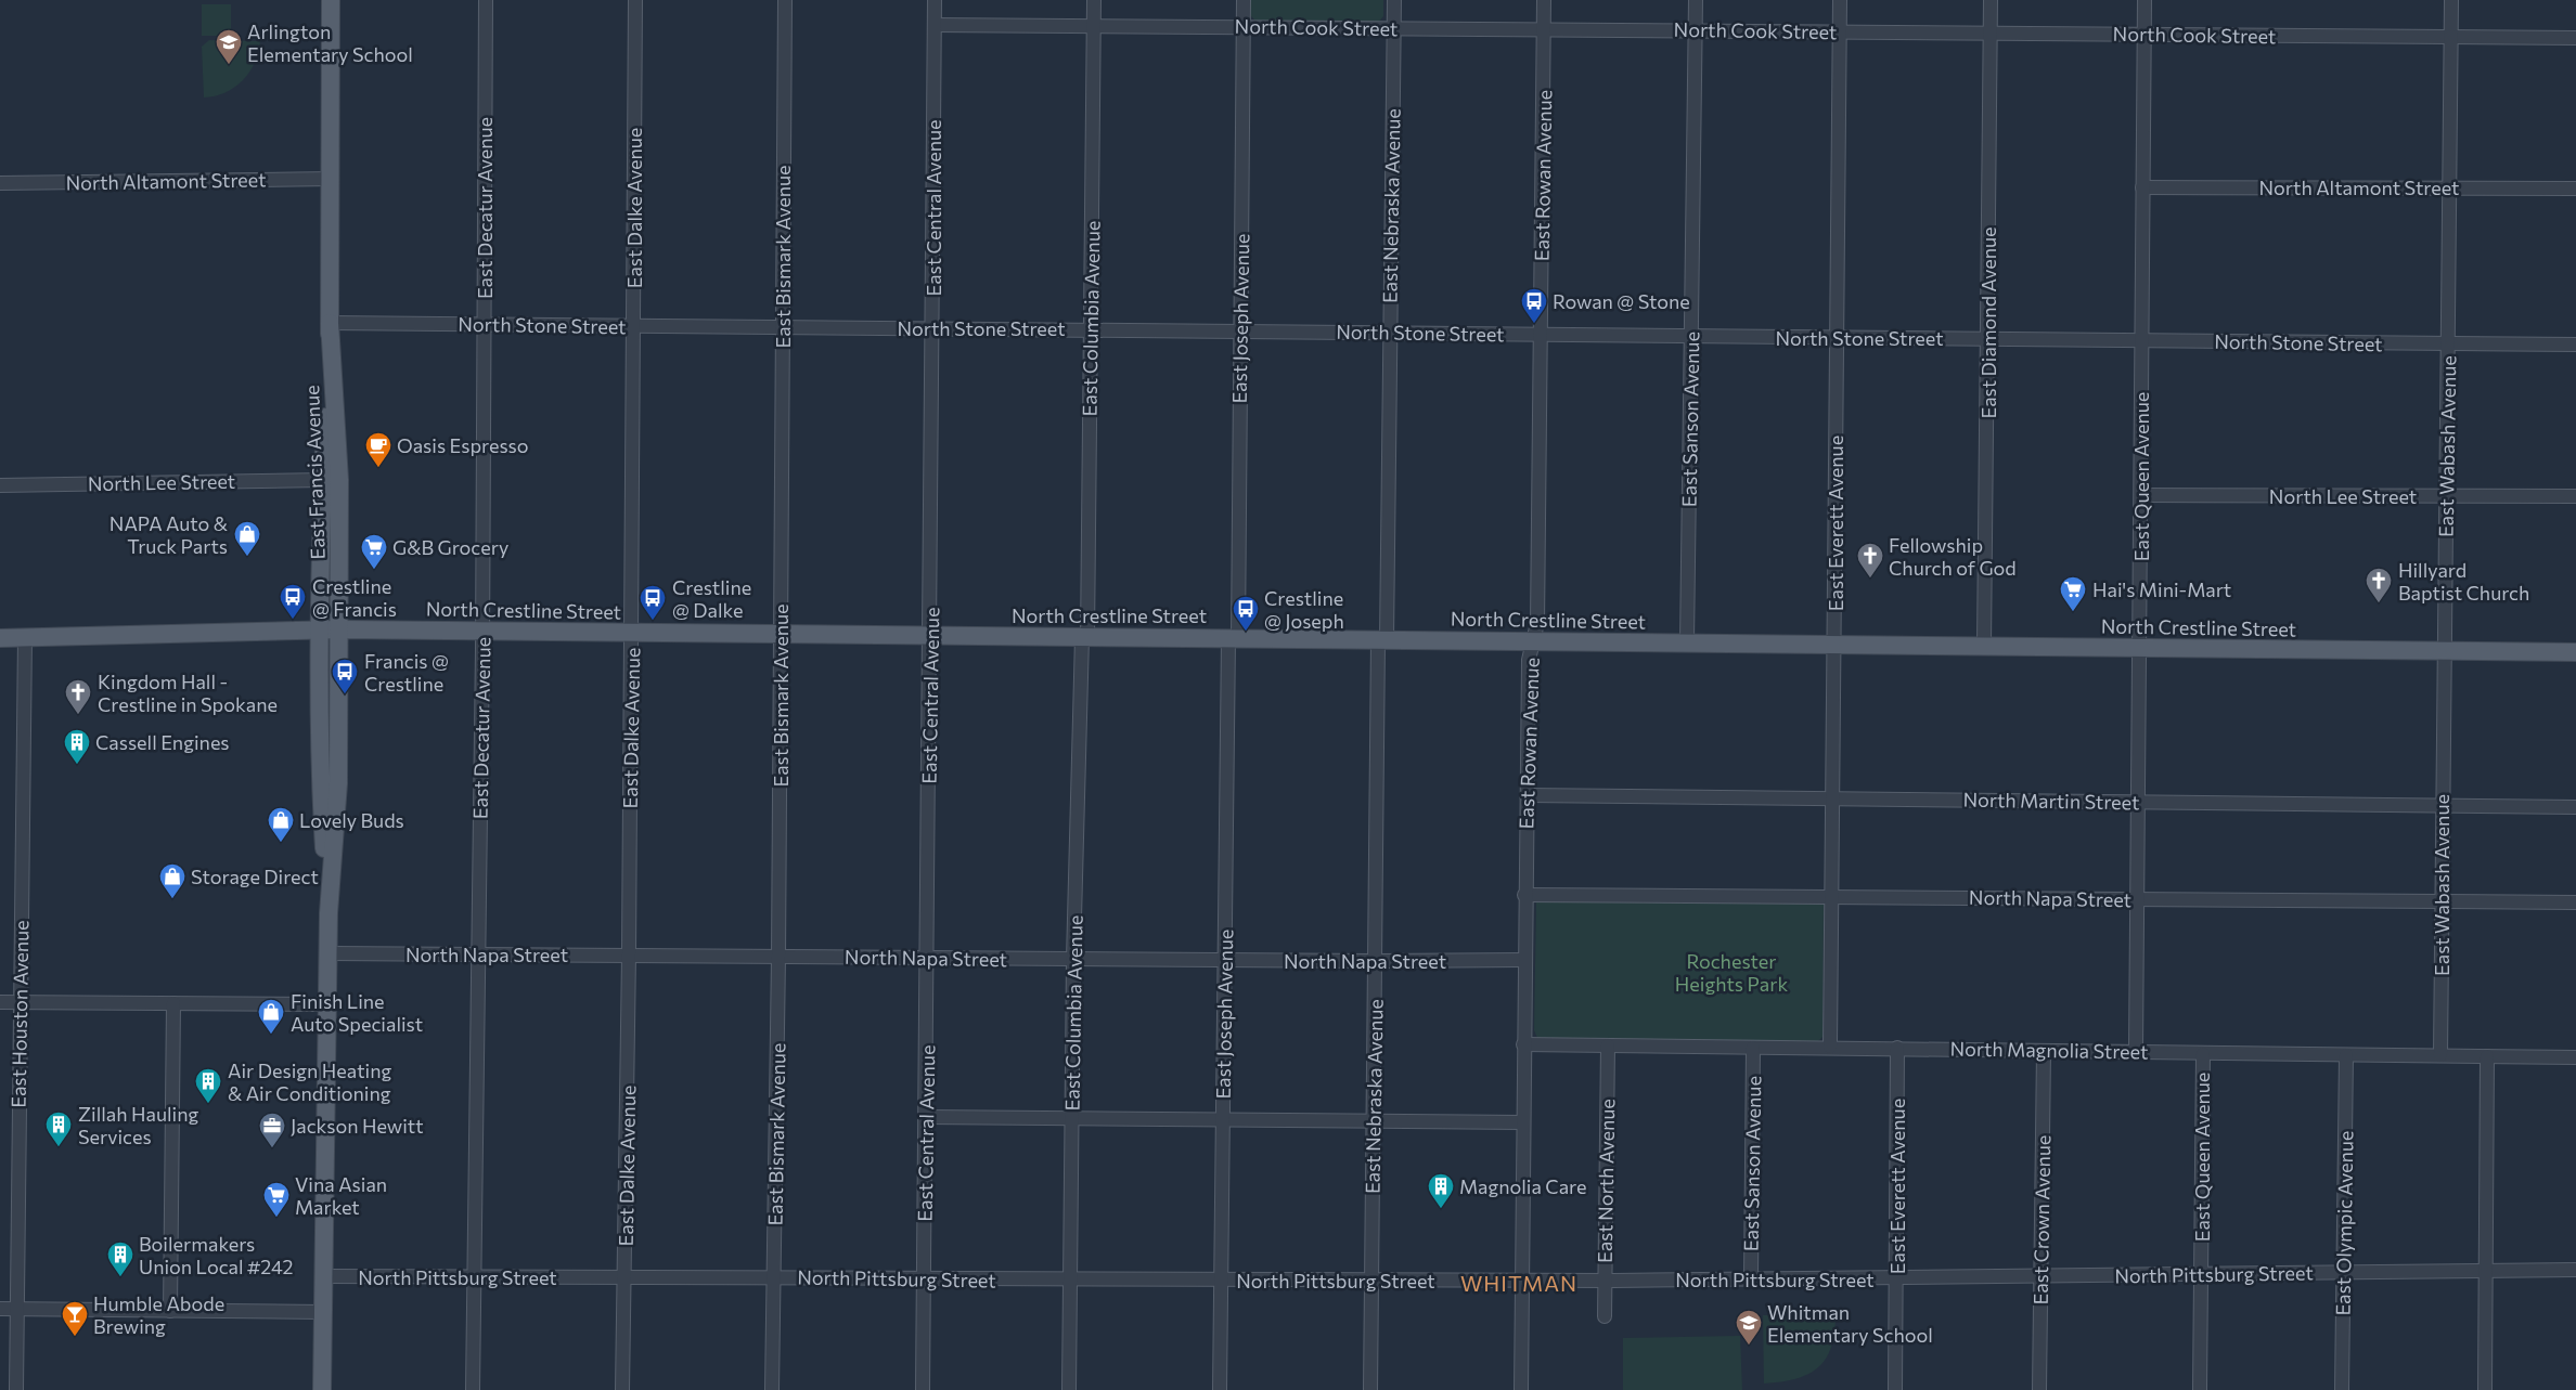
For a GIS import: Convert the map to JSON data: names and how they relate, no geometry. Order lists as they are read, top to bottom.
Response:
{
  "streets": {
    "main road": ["East Francis Avenue", "North Crestline Street"],
    "street": [
      "North Cook Street",
      "East Rowan Avenue",
      "North Altamont Street",
      "East Nebraska Avenue",
      "East Decatur Avenue",
      "East Dalke Avenue",
      "East Central Avenue",
      "East Bismark Avenue",
      "East Columbia Avenue",
      "East Joseph Avenue",
      "East Diamond Avenue",
      "North Stone Street",
      "East Sanson Avenue",
      "East Wabash Avenue",
      "East Queen Avenue",
      "North Lee Street",
      "East Everett Avenue",
      "North Martin Street",
      "North Napa Street",
      "East Houston Avenue",
      "North Magnolia Street",
      "East North Avenue",
      "East Crown Avenue",
      "East Olympic Avenue",
      "North Pittsburg Street"
    ]
  },
  "crossings": [
    ["North Cook Street", "East Rowan Avenue"],
    ["North Cook Street", "East Nebraska Avenue"],
    ["North Cook Street", "East Central Avenue"],
    ["North Cook Street", "East Columbia Avenue"],
    ["North Cook Street", "East Joseph Avenue"],
    ["North Cook Street", "East Diamond Avenue"],
    ["North Cook Street", "East Sanson Avenue"],
    ["North Cook Street", "East Wabash Avenue"],
    ["North Cook Street", "East Queen Avenue"],
    ["North Cook Street", "East Everett Avenue"],
    ["East Rowan Avenue", "North Stone Street"],
    ["East Rowan Avenue", "North Crestline Street"],
    ["East Rowan Avenue", "North Martin Street"],
    ["East Rowan Avenue", "North Napa Street"],
    ["East Rowan Avenue", "North Magnolia Street"],
    ["East Rowan Avenue", "North Pittsburg Street"],
    ["North Altamont Street", "East Wabash Avenue"],
    ["North Altamont Street", "East Francis Avenue"],
    ["North Altamont Street", "East Queen Avenue"],
    ["East Nebraska Avenue", "North Stone Street"],
    ["East Nebraska Avenue", "North Crestline Street"],
    ["East Nebraska Avenue", "North Napa Street"],
    ["East Nebraska Avenue", "North Pittsburg Street"],
    ["East Decatur Avenue", "North Stone Street"],
    ["East Decatur Avenue", "North Crestline Street"],
    ["East Decatur Avenue", "North Napa Street"],
    ["East Decatur Avenue", "North Pittsburg Street"],
    ["East Dalke Avenue", "North Stone Street"],
    ["East Dalke Avenue", "North Crestline Street"],
    ["East Dalke Avenue", "North Napa Street"],
    ["East Dalke Avenue", "North Pittsburg Street"],
    ["East Central Avenue", "North Stone Street"],
    ["East Central Avenue", "North Crestline Street"],
    ["East Central Avenue", "North Napa Street"],
    ["East Central Avenue", "North Pittsburg Street"],
    ["East Bismark Avenue", "North Stone Street"],
    ["East Bismark Avenue", "North Crestline Street"],
    ["East Bismark Avenue", "North Napa Street"],
    ["East Bismark Avenue", "North Pittsburg Street"],
    ["East Columbia Avenue", "North Stone Street"],
    ["East Columbia Avenue", "North Crestline Street"],
    ["East Columbia Avenue", "North Napa Street"],
    ["East Columbia Avenue", "North Pittsburg Street"],
    ["East Joseph Avenue", "North Stone Street"],
    ["East Joseph Avenue", "North Crestline Street"],
    ["East Joseph Avenue", "North Napa Street"],
    ["East Joseph Avenue", "North Pittsburg Street"],
    ["East Diamond Avenue", "North Stone Street"],
    ["East Diamond Avenue", "North Crestline Street"],
    ["North Stone Street", "East Sanson Avenue"],
    ["North Stone Street", "East Wabash Avenue"],
    ["North Stone Street", "East Francis Avenue"],
    ["North Stone Street", "East Queen Avenue"],
    ["North Stone Street", "East Everett Avenue"],
    ["East Sanson Avenue", "North Crestline Street"],
    ["East Sanson Avenue", "North Magnolia Street"],
    ["East Sanson Avenue", "North Pittsburg Street"],
    ["East Wabash Avenue", "North Lee Street"],
    ["East Wabash Avenue", "North Crestline Street"],
    ["East Wabash Avenue", "North Martin Street"],
    ["East Wabash Avenue", "North Napa Street"],
    ["East Wabash Avenue", "North Magnolia Street"],
    ["East Francis Avenue", "North Lee Street"],
    ["East Francis Avenue", "North Crestline Street"],
    ["East Francis Avenue", "North Napa Street"],
    ["East Francis Avenue", "North Pittsburg Street"],
    ["East Queen Avenue", "North Lee Street"],
    ["East Queen Avenue", "North Crestline Street"],
    ["East Queen Avenue", "North Martin Street"],
    ["East Queen Avenue", "North Napa Street"],
    ["East Queen Avenue", "North Magnolia Street"],
    ["East Queen Avenue", "North Pittsburg Street"],
    ["East Everett Avenue", "North Crestline Street"],
    ["East Everett Avenue", "North Martin Street"],
    ["East Everett Avenue", "North Napa Street"],
    ["East Everett Avenue", "North Magnolia Street"],
    ["East Everett Avenue", "North Pittsburg Street"],
    ["North Crestline Street", "East Houston Avenue"],
    ["North Magnolia Street", "East North Avenue"],
    ["North Magnolia Street", "East Crown Avenue"],
    ["North Magnolia Street", "East Olympic Avenue"],
    ["East North Avenue", "North Pittsburg Street"],
    ["East Crown Avenue", "North Pittsburg Street"],
    ["East Olympic Avenue", "North Pittsburg Street"]
  ],
  "districts": ["WHITMAN"],
  "parks": ["Rochester Heights Park"],
  "places": {
    "school or university": ["Arlington Elementary School", "Whitman Elementary School"],
    "bus stop": [
      "Rowan @ Stone",
      "Crestline @ Francis",
      "Crestline @ Dalke",
      "Crestline @ Joseph",
      "Francis @ Crestline"
    ],
    "cafe": ["Oasis Espresso"],
    "shop": [
      "NAPA Auto & Truck Parts",
      "Lovely Buds",
      "Storage Direct",
      "Finish Line Auto Specialist"
    ],
    "supermarket": ["G&B Grocery", "Hai's Mini-Mart", "Vina Asian Market"],
    "church": ["Fellowship Church of God", "Hillyard Baptist Church", "Kingdom Hall - Crestline in Spokane"],
    "building": [
      "Cassell Engines",
      "Air Design Heating & Air Conditioning",
      "Zillah Hauling Services",
      "Magnolia Care",
      "Boilermakers Union Local #242"
    ],
    "office": ["Jackson Hewitt"],
    "bar": ["Humble Abode Brewing"]
  }
}
